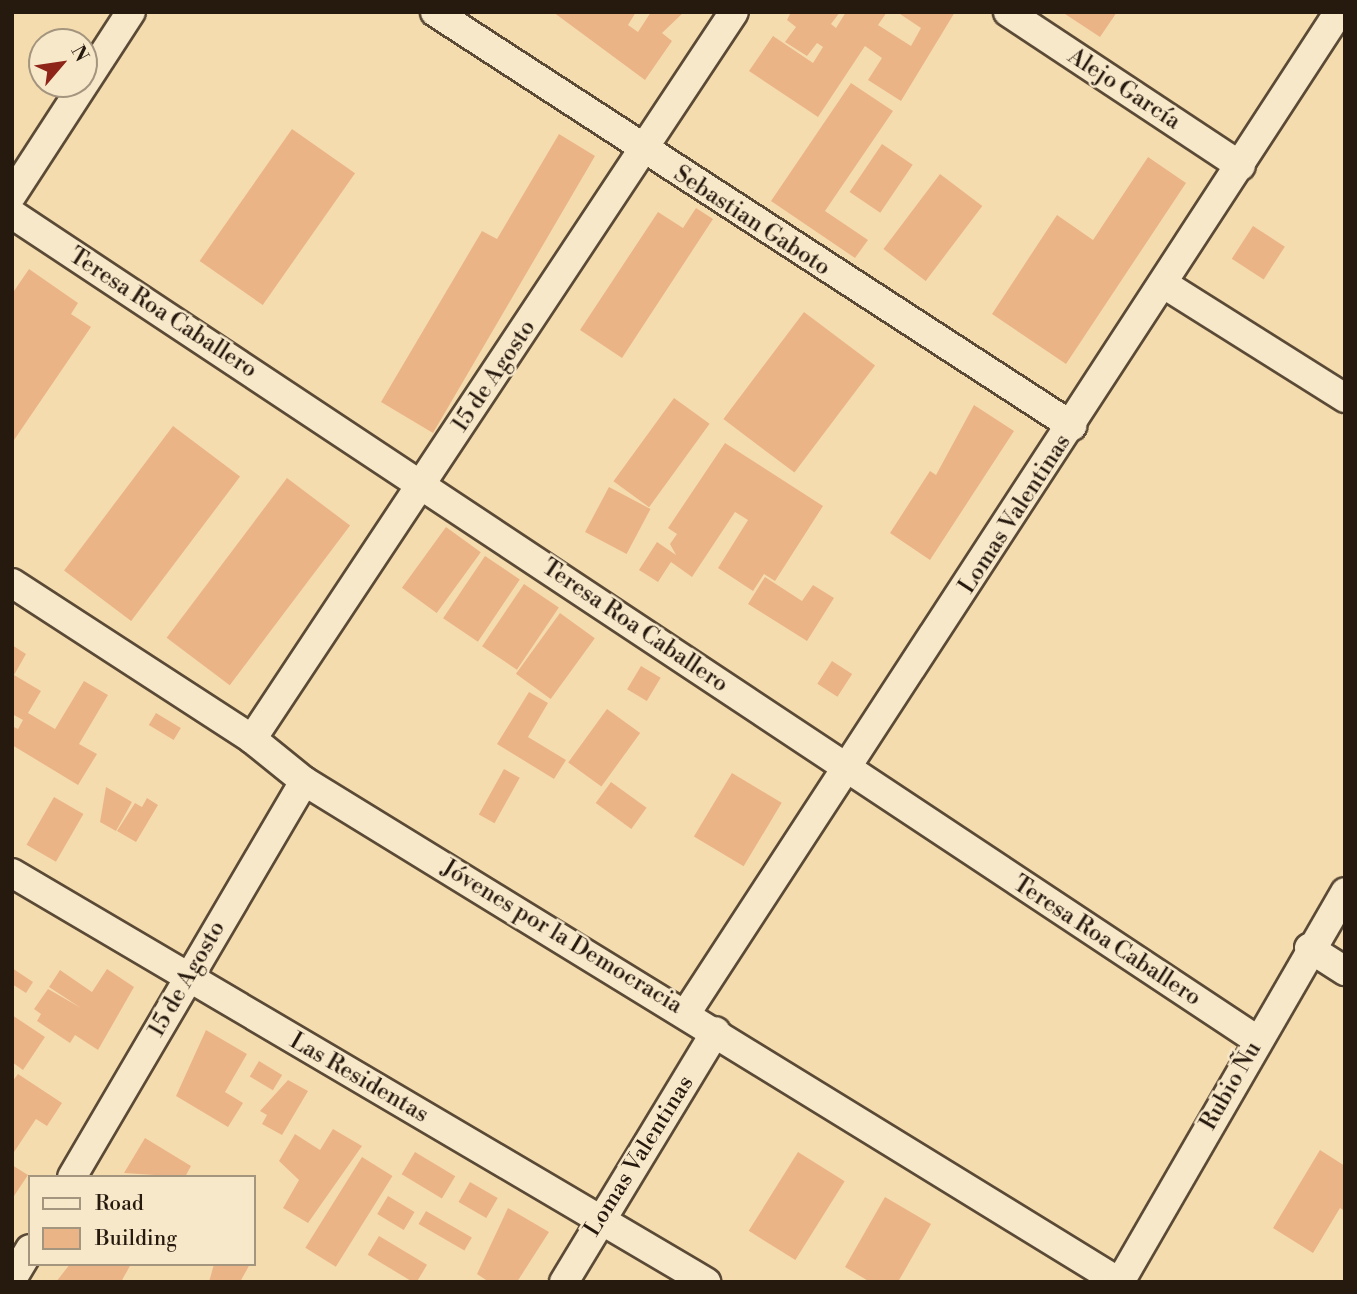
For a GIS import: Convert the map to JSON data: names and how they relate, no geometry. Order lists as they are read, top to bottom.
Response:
{
  "streets": {
    "street": [
      "Alejo García",
      "Sebastian Gaboto",
      "Teresa Roa Caballero",
      "15 de Agosto",
      "Lomas Valentinas",
      "Jóvenes por la Democracia",
      "Las Residentas",
      "Rubio Ñu"
    ]
  },
  "crossings": [
    ["Alejo García", "Lomas Valentinas"],
    ["Sebastian Gaboto", "15 de Agosto"],
    ["Sebastian Gaboto", "Lomas Valentinas"],
    ["Teresa Roa Caballero", "15 de Agosto"],
    ["Teresa Roa Caballero", "Lomas Valentinas"],
    ["Teresa Roa Caballero", "Rubio Ñu"],
    ["15 de Agosto", "Jóvenes por la Democracia"],
    ["15 de Agosto", "Las Residentas"],
    ["Lomas Valentinas", "Jóvenes por la Democracia"],
    ["Lomas Valentinas", "Las Residentas"],
    ["Jóvenes por la Democracia", "Rubio Ñu"]
  ],
  "legend": ["Road", "Building"],
  "north": "top right"
}
